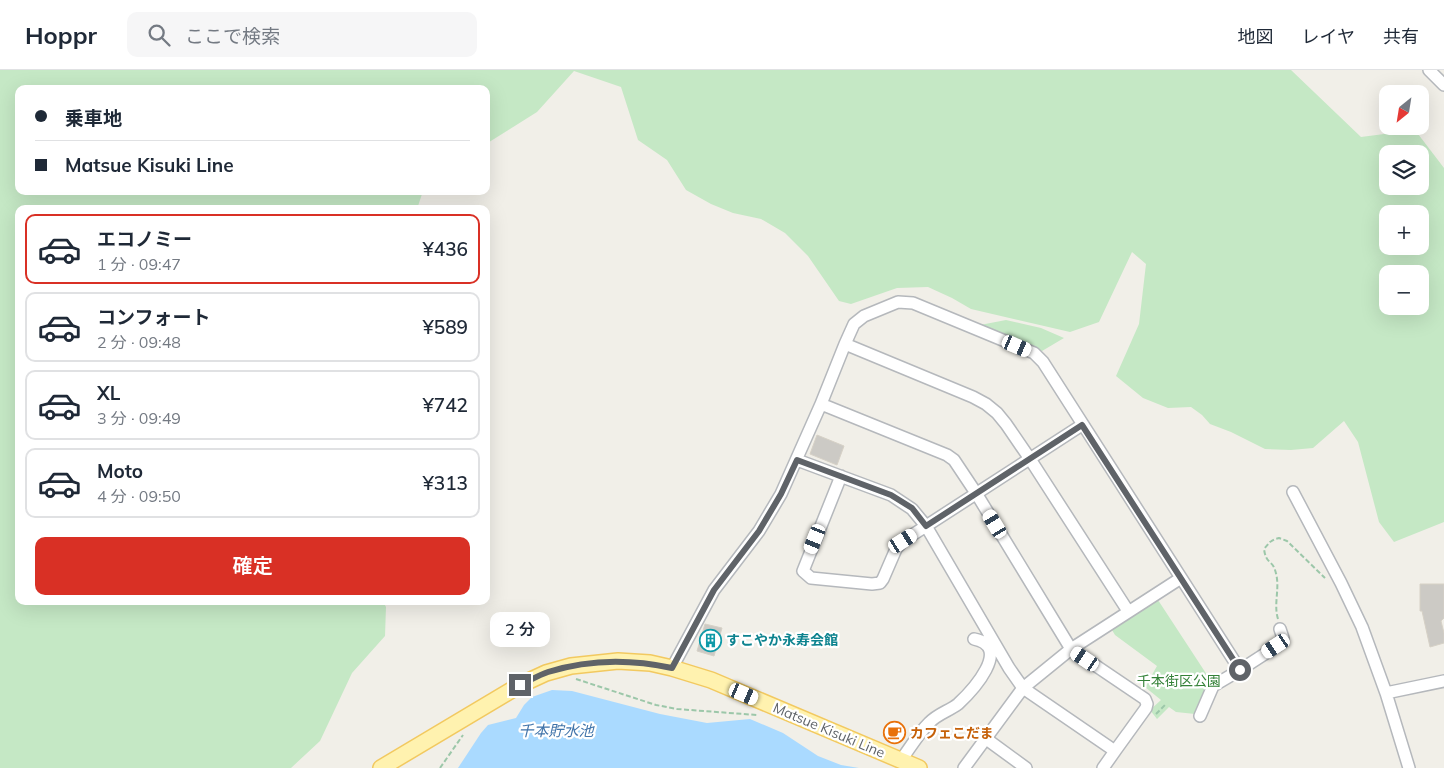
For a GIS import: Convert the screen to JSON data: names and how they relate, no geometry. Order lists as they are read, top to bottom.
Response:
{
  "streets": {
    "main road": ["Matsue Kisuki Line"]
  },
  "water": ["千本貯水池"],
  "parks": ["千本街区公園"],
  "places": {
    "building": ["すこやか永寿会館"],
    "cafe": ["カフェこだま"]
  },
  "north": "bottom left",
  "page": {
    "header": "Hoppr",
    "search": "ここで検索",
    "nav": ["地図", "レイヤ", "共有"],
    "map_buttons": ["+", "−"],
    "banner": ["乗車地", "Matsue Kisuki Line"],
    "list": [
      {
        "name": "エコノミー",
        "note": "1 分 · 09:47",
        "value": "¥436"
      },
      {
        "name": "コンフォート",
        "note": "2 分 · 09:48",
        "value": "¥589"
      },
      {
        "name": "XL",
        "note": "3 分 · 09:49",
        "value": "¥742"
      },
      {
        "name": "Moto",
        "note": "4 分 · 09:50",
        "value": "¥313"
      }
    ],
    "buttons": "確定",
    "bubble": "2 分"
  }
}
